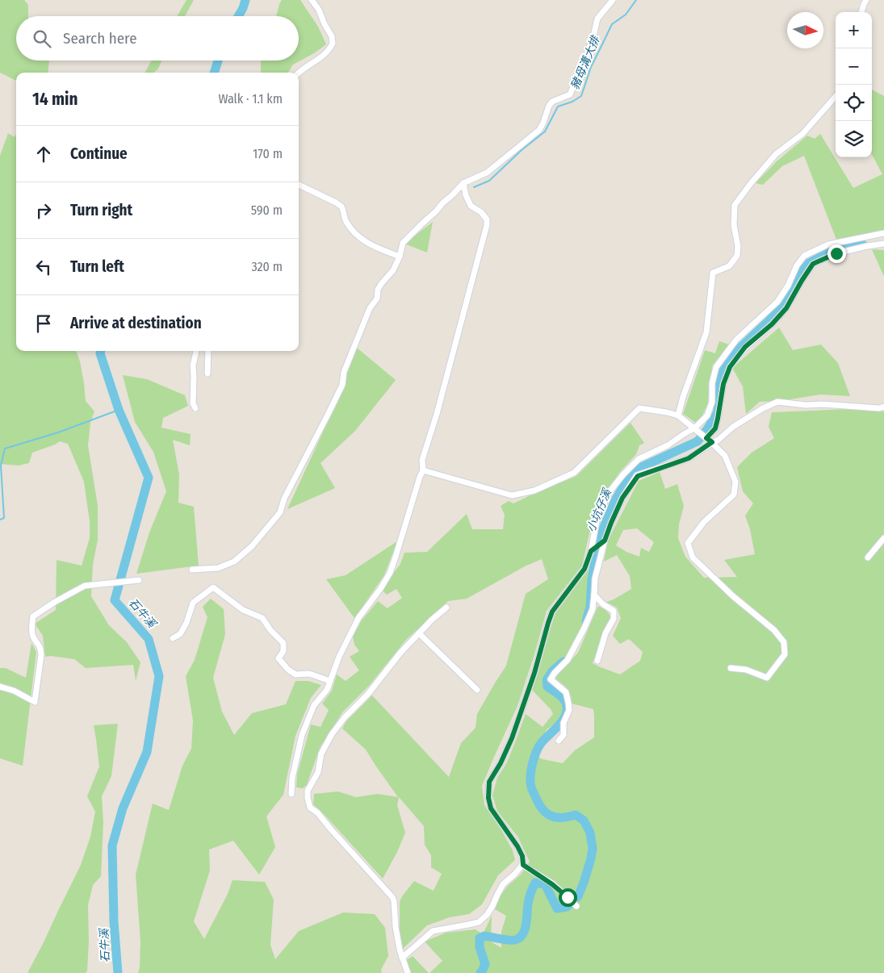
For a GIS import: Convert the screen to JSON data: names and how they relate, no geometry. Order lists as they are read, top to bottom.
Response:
{
  "water": ["豬母溝大排", "小坑仔溪", "石牛溪"],
  "north": "right",
  "page": {
    "map_buttons": ["+", "−"],
    "search": "Search here",
    "heading": ["14 min", "Walk · 1.1 km"],
    "list": [
      ["Continue", "170 m"],
      ["Turn right", "590 m"],
      ["Turn left", "320 m"],
      "Arrive at destination"
    ]
  }
}
